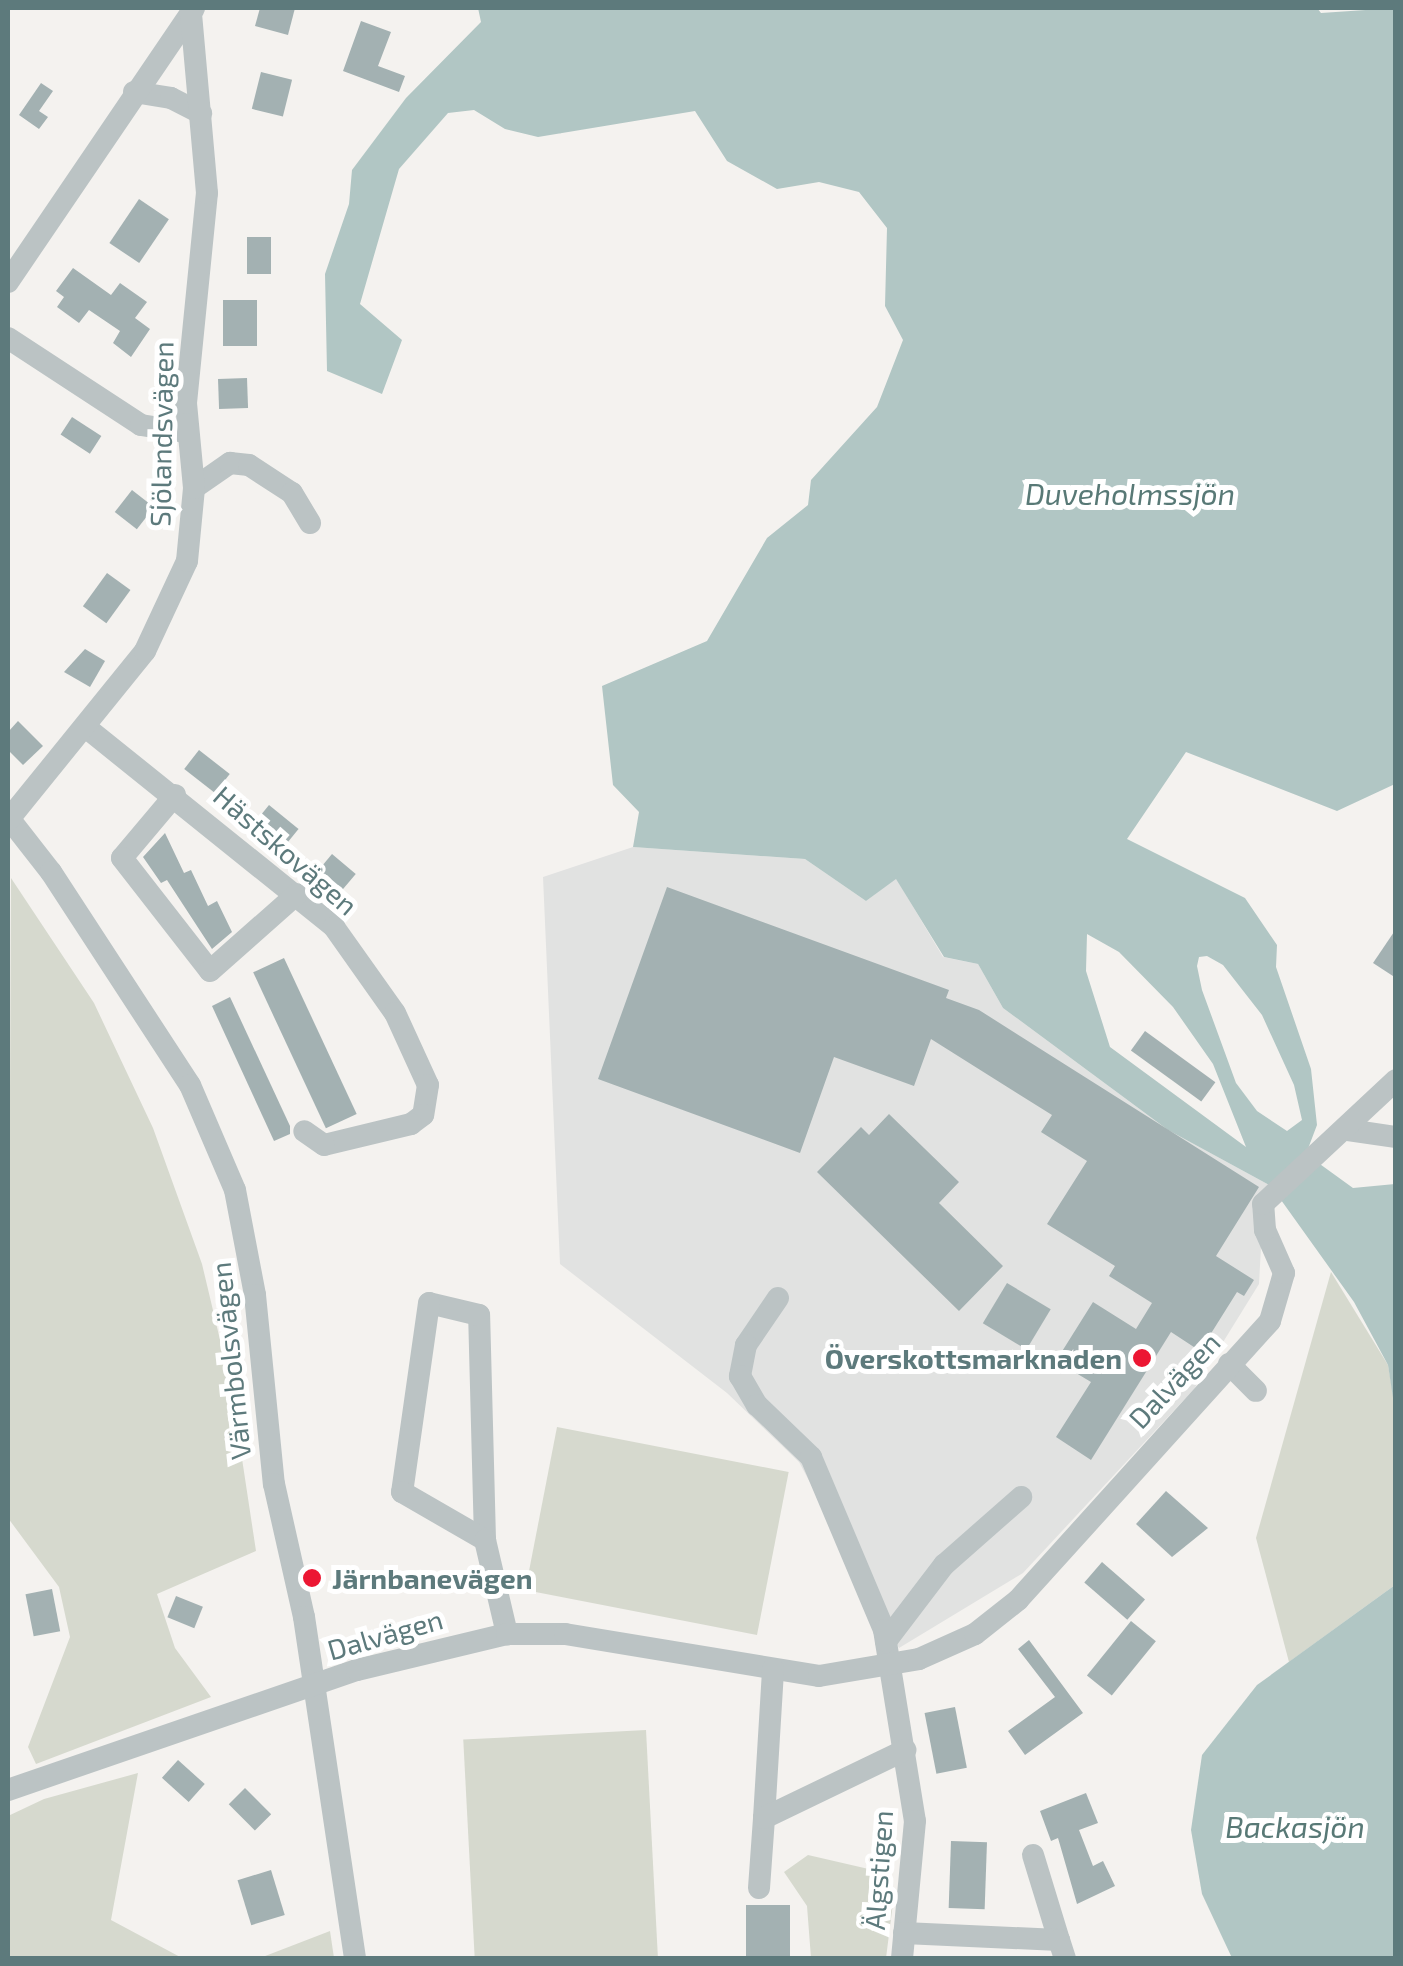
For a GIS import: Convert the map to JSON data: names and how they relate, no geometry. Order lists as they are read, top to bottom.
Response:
{
  "streets": {
    "street": [
      "Sjölandsvägen",
      "Hästskovägen",
      "Värmbolsvägen",
      "Dalvägen",
      "Älgstigen"
    ]
  },
  "crossings": [
    ["Sjölandsvägen", "Hästskovägen"],
    ["Sjölandsvägen", "Värmbolsvägen"],
    ["Värmbolsvägen", "Dalvägen"],
    ["Dalvägen", "Älgstigen"]
  ],
  "water": ["Duveholmssjön", "Backasjön"],
  "places": ["Överskottsmarknaden", "Järnbanevägen"]
}
